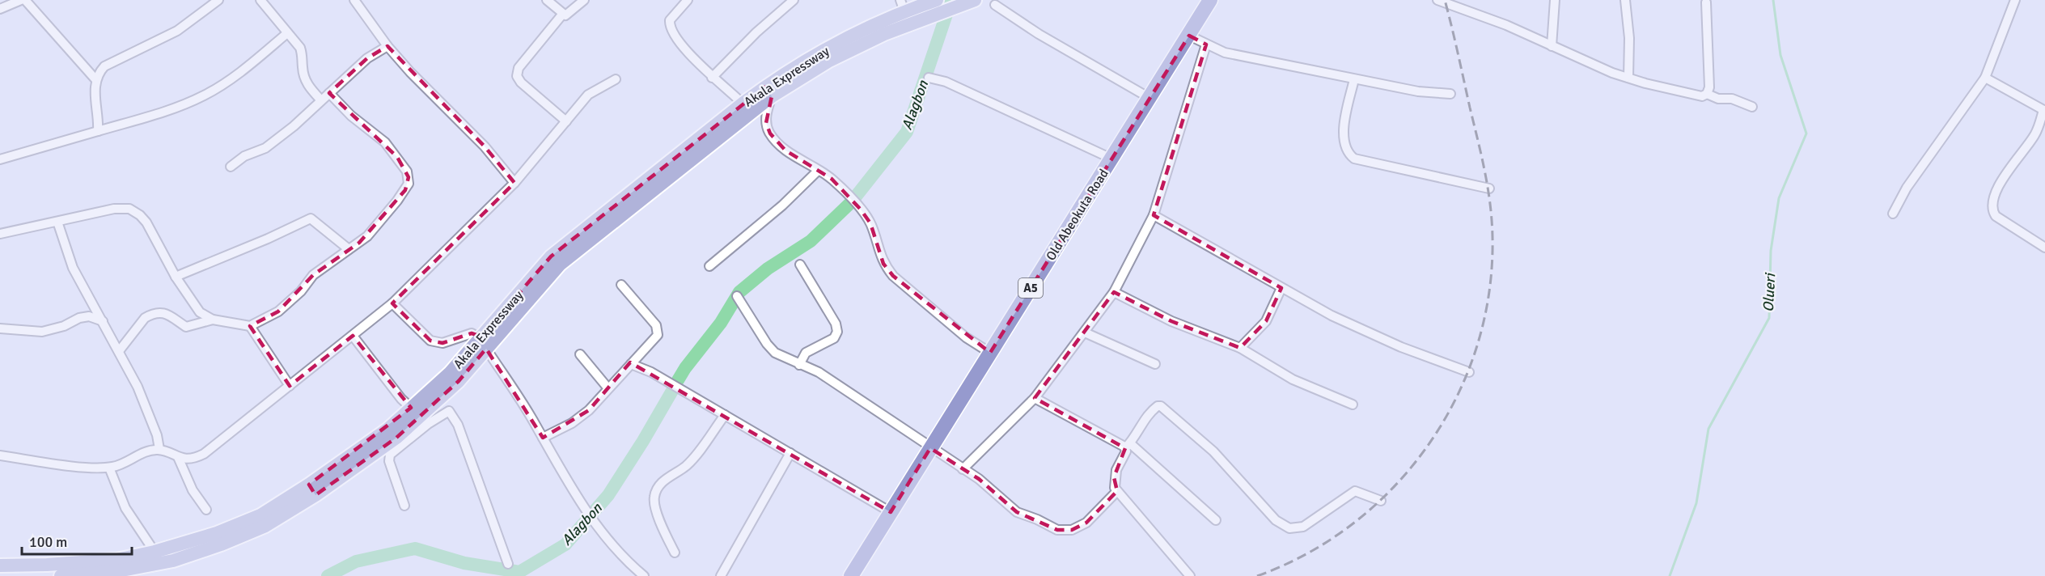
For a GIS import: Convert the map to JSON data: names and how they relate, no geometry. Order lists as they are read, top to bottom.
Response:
{
  "streets": {
    "highway": ["Old Abeokuta Road", "A5"],
    "main road": ["Akala Expressway"]
  },
  "water": ["Alagbon", "Olueri"],
  "scale_bar": "100 m"
}
